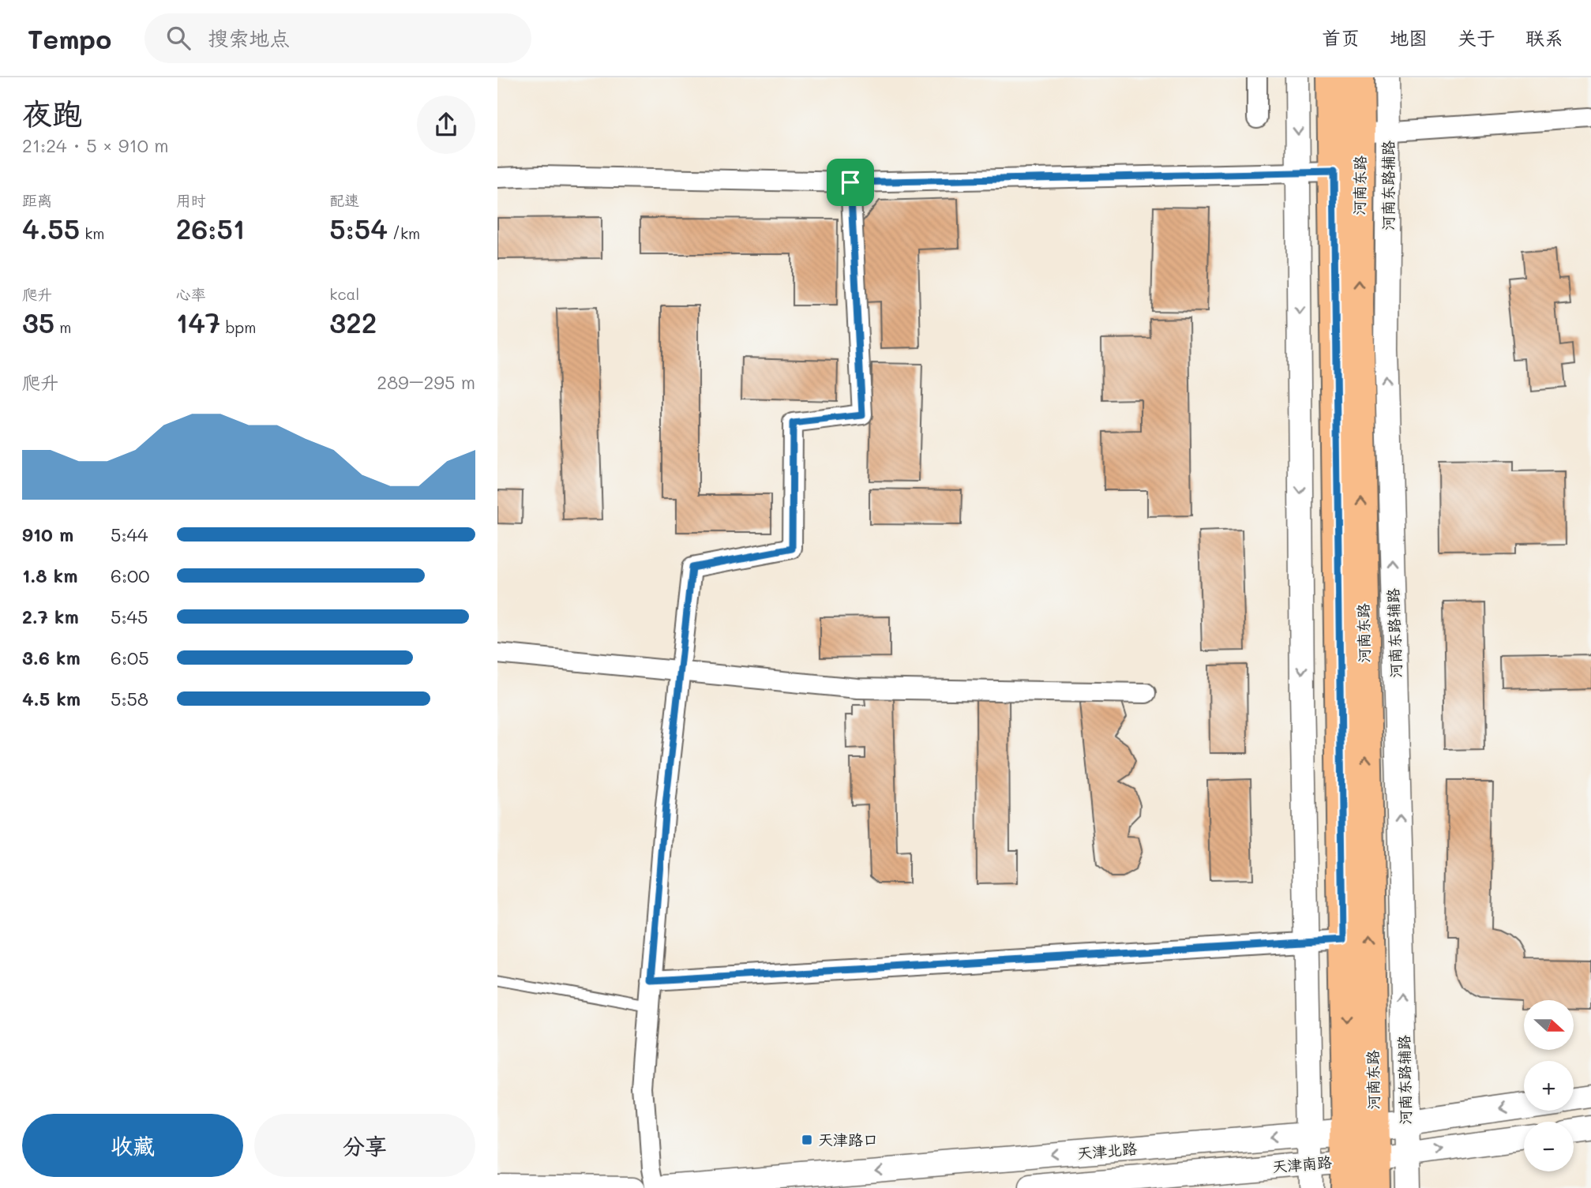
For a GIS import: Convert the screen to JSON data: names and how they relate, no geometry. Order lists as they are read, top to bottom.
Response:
{
  "streets": {
    "main road": ["河南东路"],
    "street": ["河南东路辅路", "天津北路", "天津南路"]
  },
  "crossings": [
    ["河南东路", "河南东路辅路"],
    ["河南东路", "天津北路"],
    ["河南东路", "天津南路"],
    ["河南东路辅路", "天津北路"],
    ["天津北路", "天津南路"]
  ],
  "places": {
    "transit": ["天津路口"]
  },
  "north": "right",
  "page": {
    "header": "Tempo",
    "search": "搜索地点",
    "nav": [
      "首页",
      "地图",
      "关于",
      "联系"
    ],
    "heading": ["夜跑", "21:24 · 5 × 910 m"],
    "stats": [
      ["距离", "4.55 km"],
      ["用时", "26:51"],
      ["配速", "5:54 /km"],
      ["爬升", "35 m"],
      ["心率", "147 bpm"],
      ["kcal", "322"]
    ],
    "chart": ["爬升", "289–295 m"],
    "list": [
      {
        "name": "910 m",
        "note": "5:44"
      },
      {
        "name": "1.8 km",
        "note": "6:00"
      },
      {
        "name": "2.7 km",
        "note": "5:45"
      },
      {
        "name": "3.6 km",
        "note": "6:05"
      },
      {
        "name": "4.5 km",
        "note": "5:58"
      }
    ],
    "map_buttons": ["+", "−"],
    "buttons": ["收藏", "分享"]
  }
}
